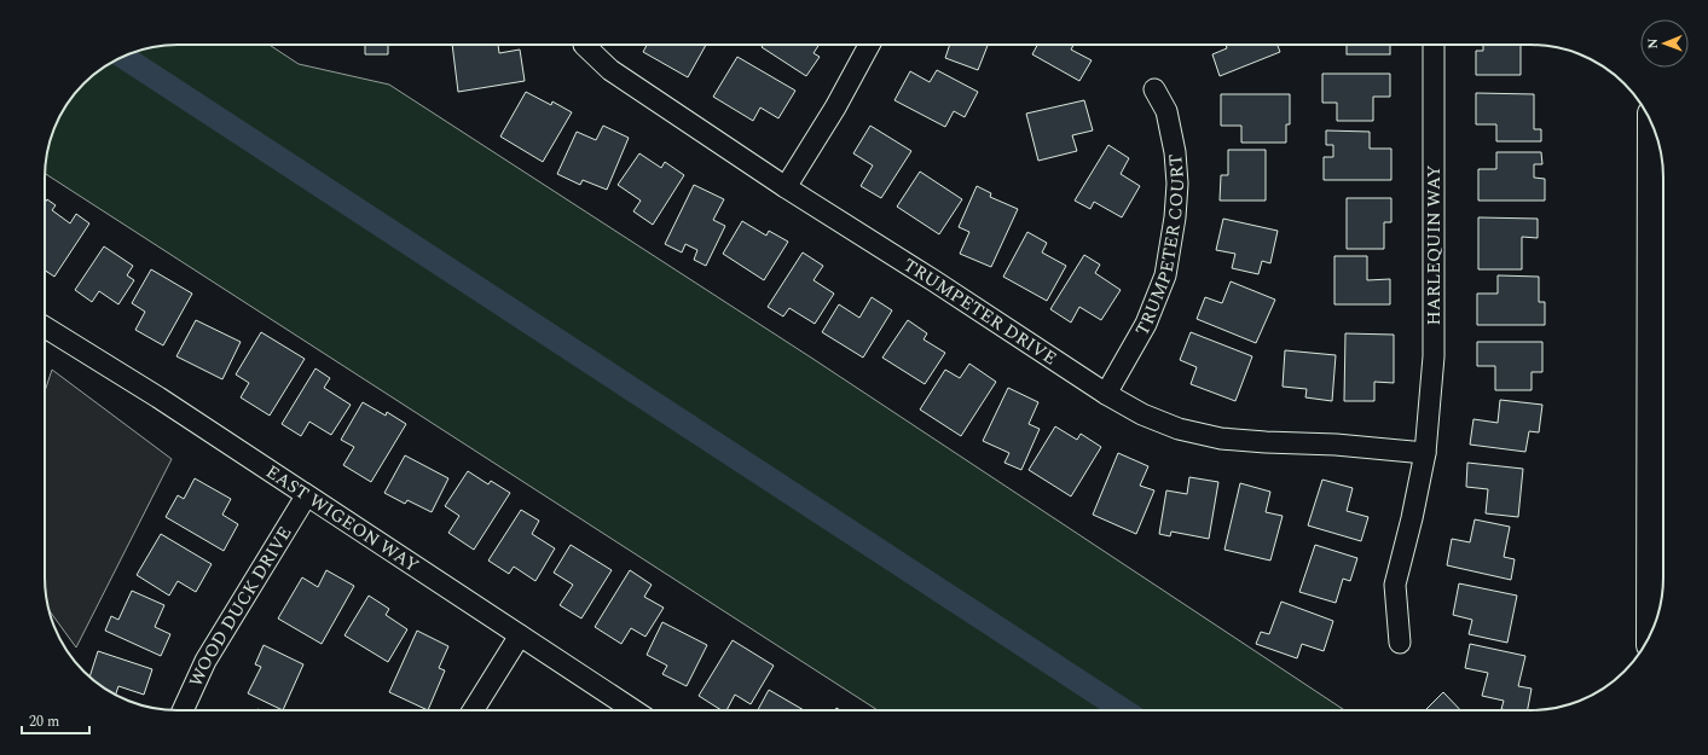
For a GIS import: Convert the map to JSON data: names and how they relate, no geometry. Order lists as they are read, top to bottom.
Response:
{
  "streets": {
    "street": [
      "TRUMPETER COURT",
      "HARLEQUIN WAY",
      "TRUMPETER DRIVE",
      "EAST WIGEON WAY",
      "WOOD DUCK DRIVE"
    ]
  },
  "crossings": [
    ["TRUMPETER COURT", "TRUMPETER DRIVE"],
    ["HARLEQUIN WAY", "TRUMPETER DRIVE"],
    ["EAST WIGEON WAY", "WOOD DUCK DRIVE"]
  ],
  "scale_bar": "20 m",
  "north": "left"
}
